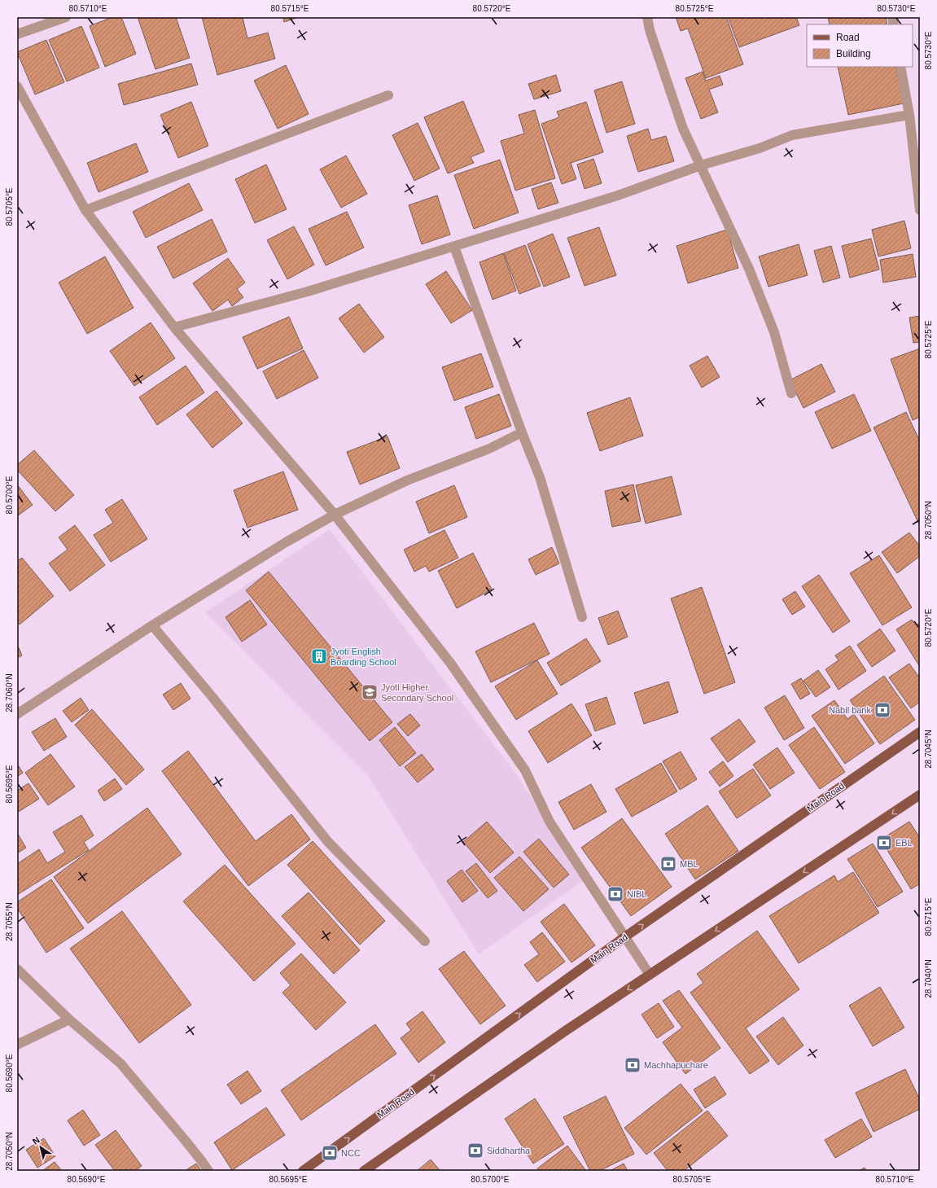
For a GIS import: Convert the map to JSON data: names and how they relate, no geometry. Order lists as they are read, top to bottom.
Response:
{
  "streets": {
    "main road": ["Main Road"]
  },
  "places": {
    "building": ["Jyoti English Boarding School"],
    "school or university": ["Jyoti Higher Secondary School"],
    "bank": [
      "Nabil bank",
      "EBL",
      "MBL",
      "NIBL",
      "Machhapuchare",
      "Siddhartha",
      "NCC"
    ]
  },
  "legend": ["Road", "Building"],
  "north": "top left",
  "coordinates": [
    "80.5710°E",
    "80.5715°E",
    "80.5720°E",
    "80.5725°E",
    "80.5730°E",
    "80.5705°E",
    "80.5700°E",
    "28.7050°N",
    "28.7060°N",
    "28.7045°N",
    "80.5695°E",
    "28.7055°N",
    "28.7040°N",
    "80.5690°E"
  ]
}
